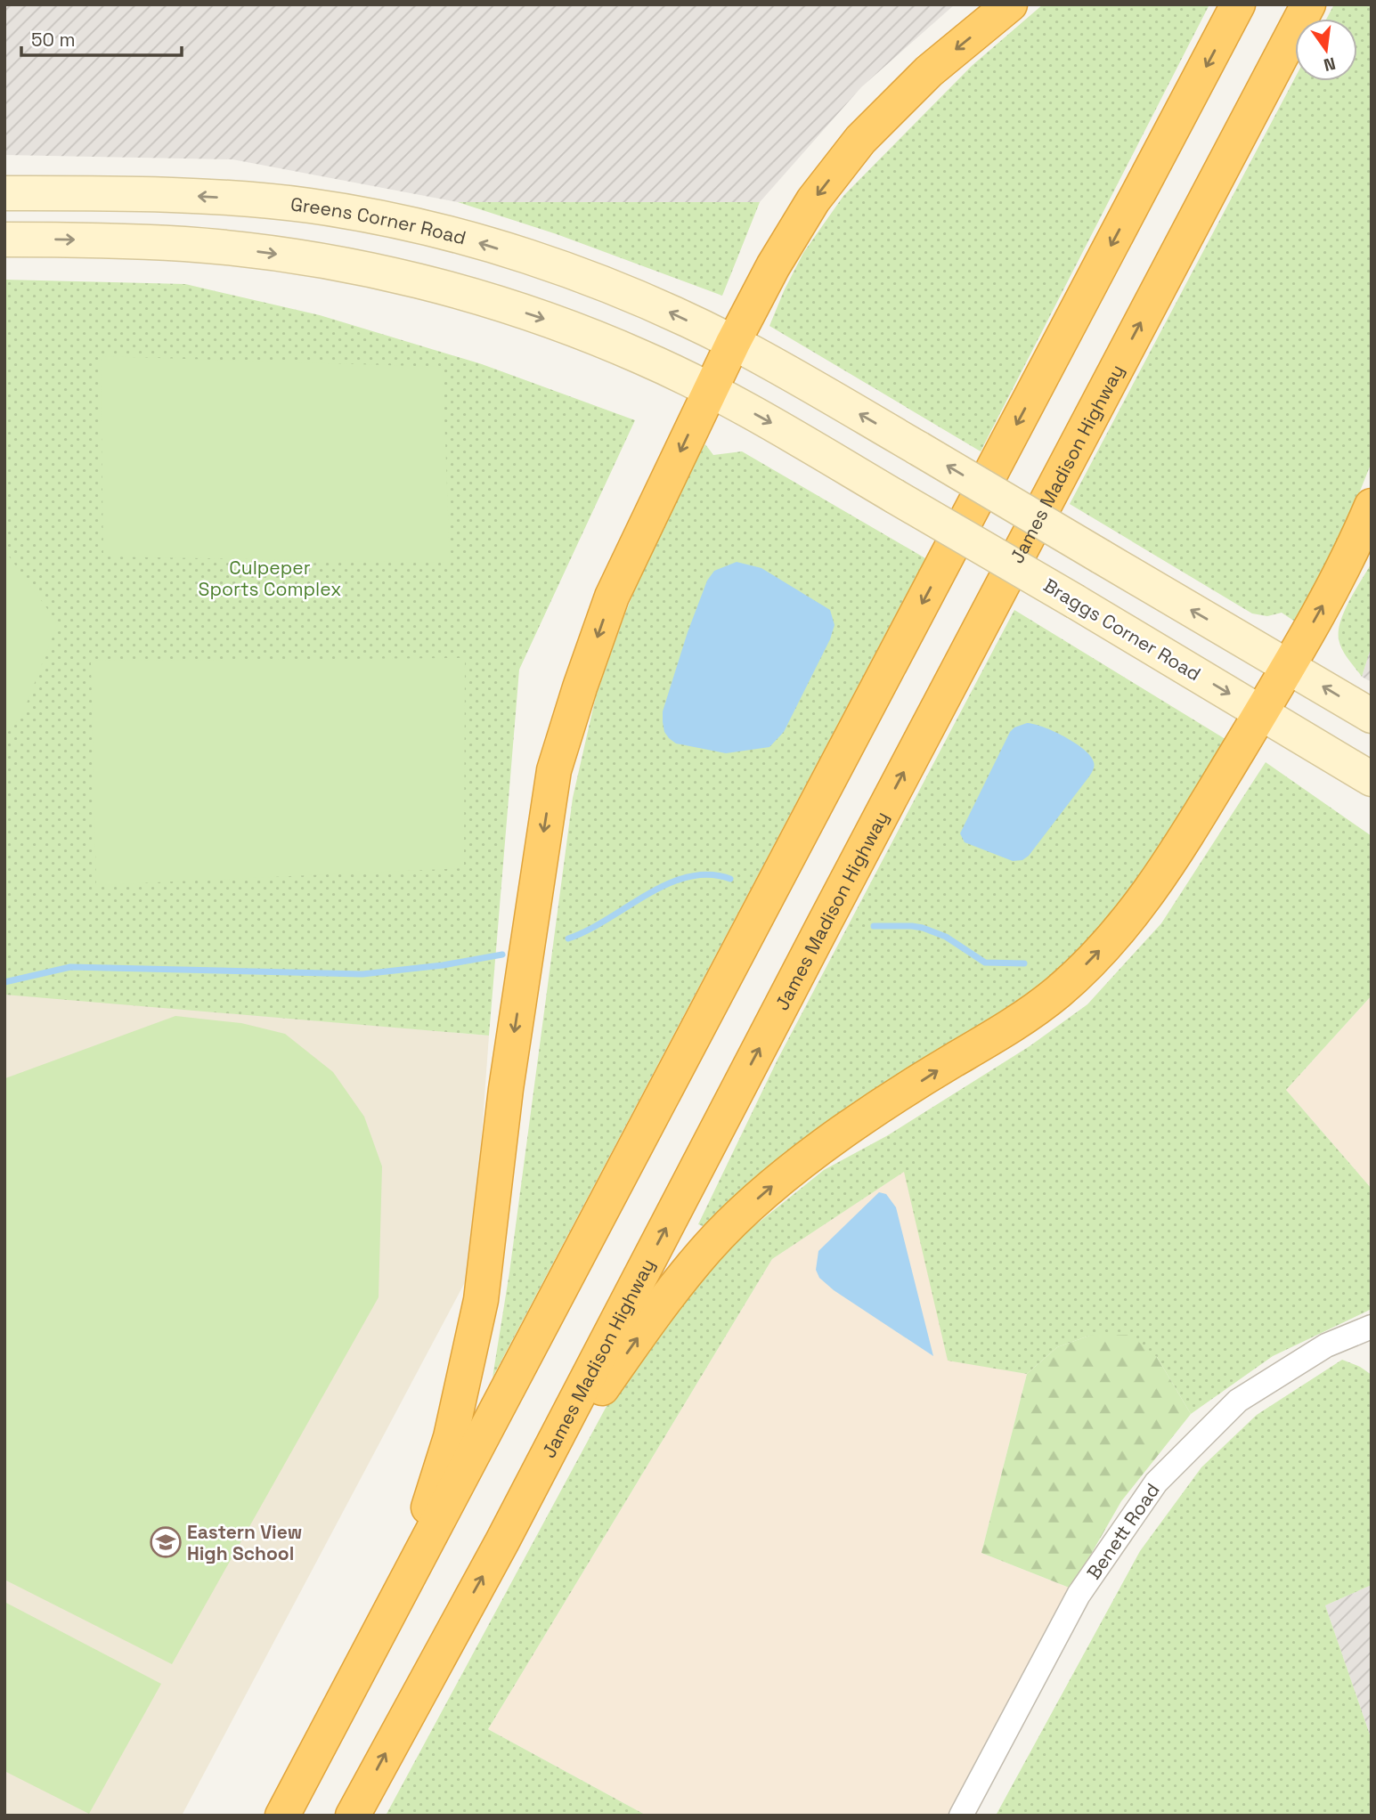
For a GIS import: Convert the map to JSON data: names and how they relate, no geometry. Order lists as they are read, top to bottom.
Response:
{
  "streets": {
    "highway": ["James Madison Highway"],
    "main road": ["Greens Corner Road", "Braggs Corner Road"],
    "street": ["Benett Road"]
  },
  "parks": ["Culpeper Sports Complex"],
  "places": {
    "school or university": ["Eastern View High School"]
  },
  "scale_bar": "50 m",
  "north": "bottom"
}
